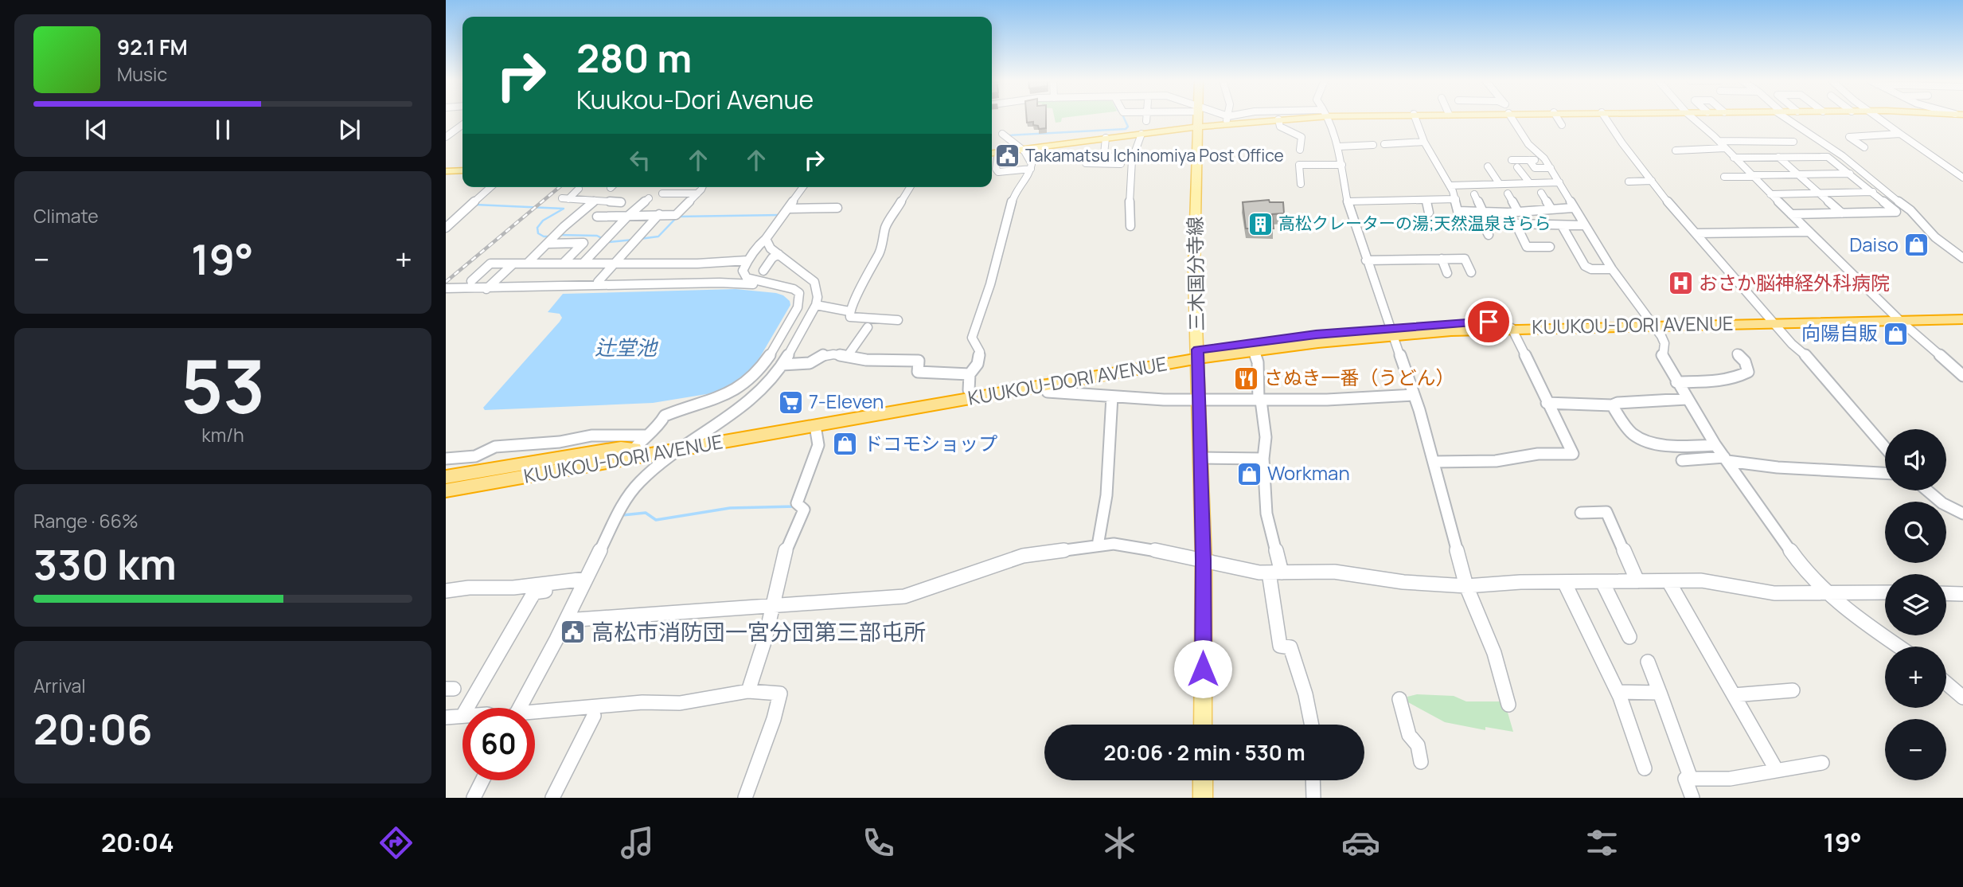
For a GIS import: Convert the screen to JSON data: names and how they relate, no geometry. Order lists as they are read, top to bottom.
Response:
{
  "streets": {
    "highway": ["KUUKOU-DORI AVENUE"],
    "main road": ["三木国分寺線"]
  },
  "crossings": [
    ["三木国分寺線", "KUUKOU-DORI AVENUE"]
  ],
  "water": ["辻堂池"],
  "places": {
    "public building": ["Takamatsu Ichinomiya Post Office", "高松市消防団一宮分団第三部屯所"],
    "building": ["高松クレーターの湯;天然温泉きらら"],
    "shop": [
      "Daiso",
      "向陽自販",
      "ドコモショップ",
      "Workman"
    ],
    "hospital": ["おさか脳神経外科病院"],
    "restaurant": ["さぬき一番（うどん）"],
    "supermarket": ["7-Eleven"]
  },
  "page": {
    "turn": ["280 m", "Kuukou-Dori Avenue"],
    "song": ["92.1 FM", "Music"],
    "tile": [
      "Climate",
      ["53", "km/h"],
      ["Range · 66%", "330 km"],
      ["Arrival", "20:06"]
    ],
    "heat": ["−", "19°", "+"],
    "map_buttons": ["+", "−"],
    "limit": "60",
    "trip": "20:06 · 2 min · 530 m",
    "tabs": ["20:04", "19°"]
  }
}
